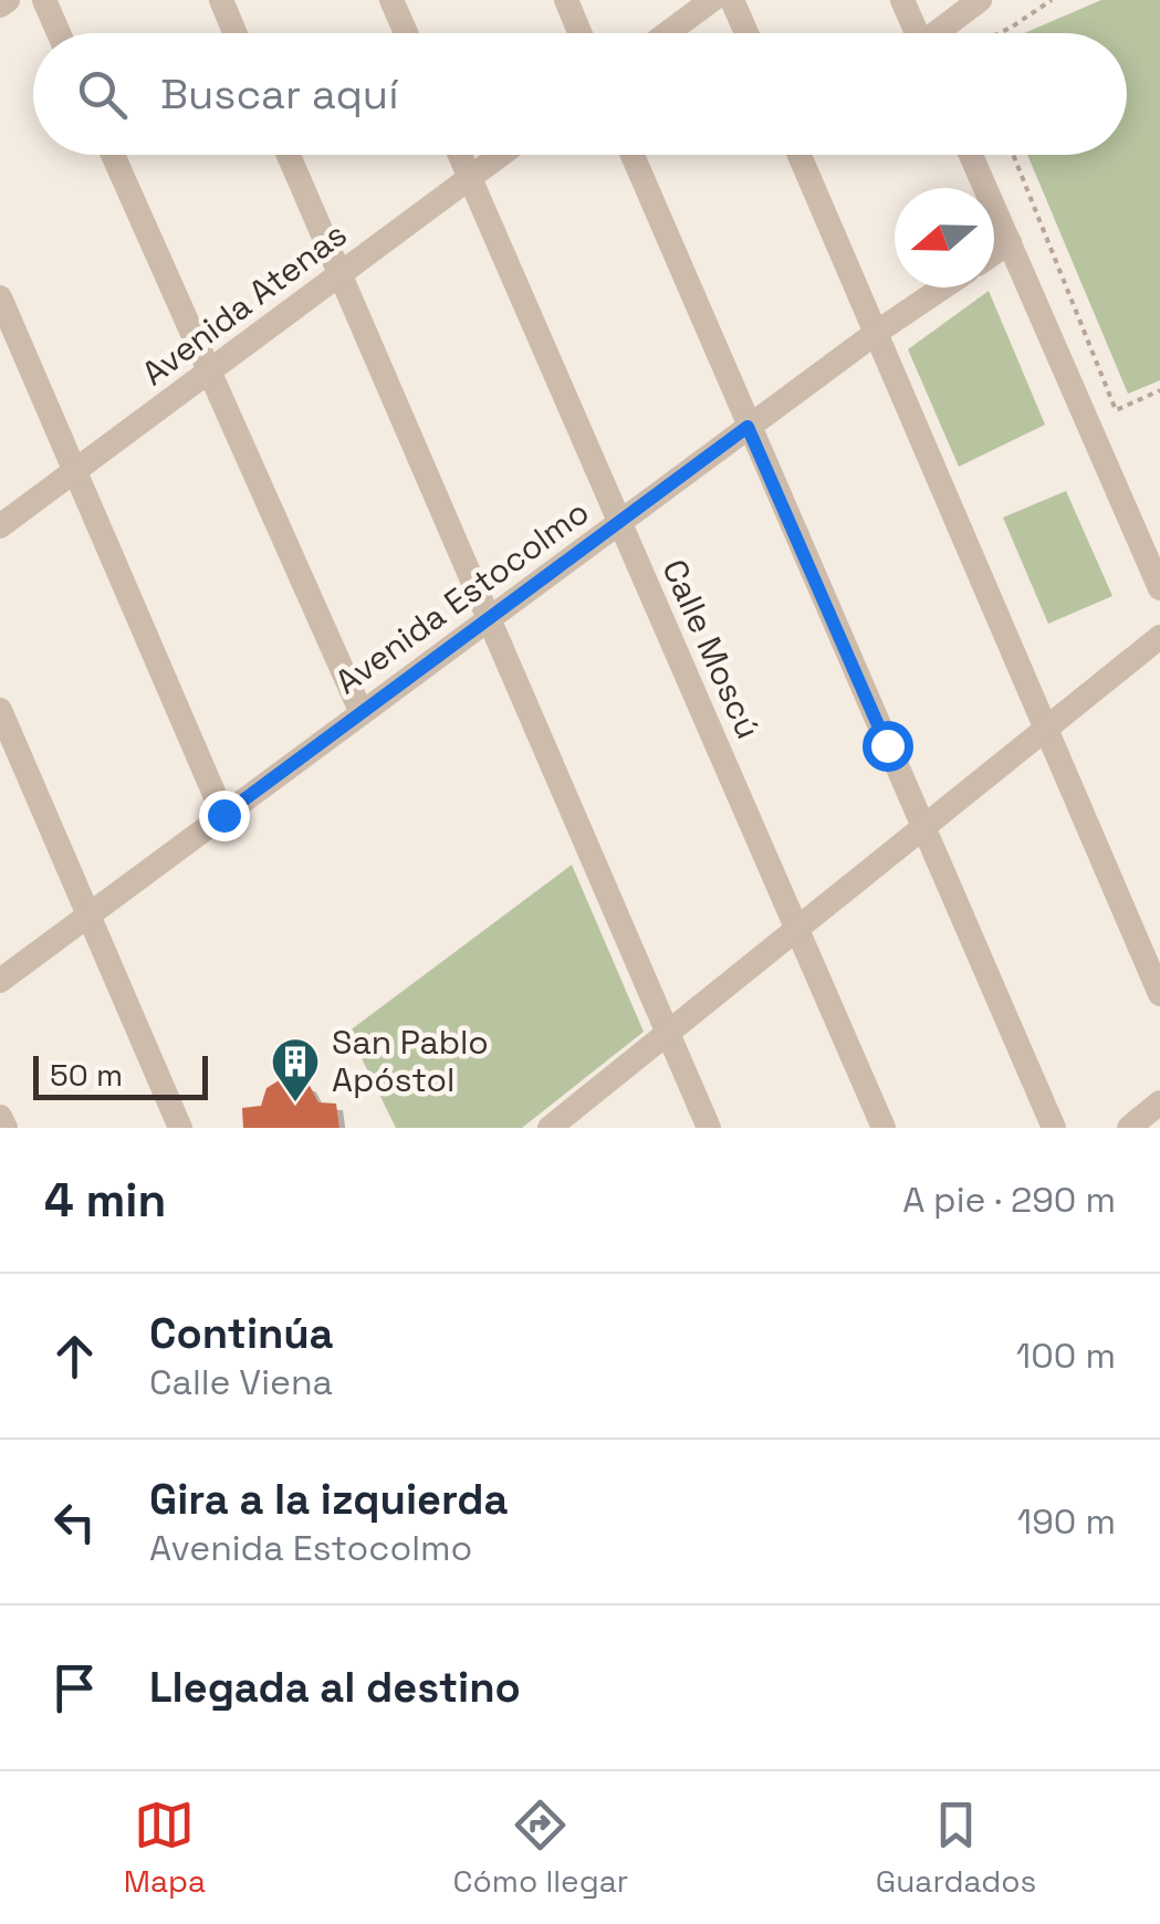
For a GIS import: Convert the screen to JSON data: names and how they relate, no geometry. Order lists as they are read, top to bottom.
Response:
{
  "streets": {
    "street": ["Avenida Atenas", "Avenida Estocolmo", "Calle Moscú"]
  },
  "crossings": [
    ["Avenida Atenas", "Calle Moscú"],
    ["Avenida Estocolmo", "Calle Moscú"]
  ],
  "places": {
    "building": ["San Pablo Apóstol"]
  },
  "scale_bar": "50 m",
  "north": "left",
  "page": {
    "search": "Buscar aquí",
    "scale": "50 m",
    "heading": ["4 min", "A pie · 290 m"],
    "list": [
      ["Continúa", "Calle Viena", "100 m"],
      ["Gira a la izquierda", "Avenida Estocolmo", "190 m"],
      "Llegada al destino"
    ],
    "nav": ["Mapa", "Cómo llegar", "Guardados"]
  }
}
